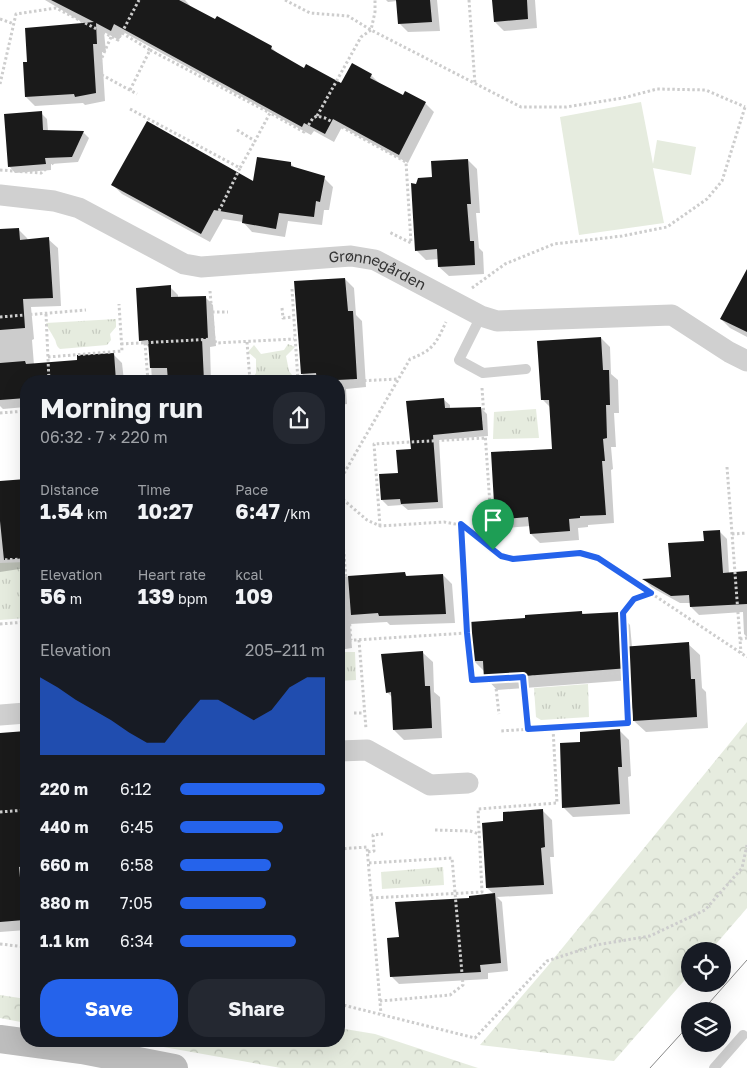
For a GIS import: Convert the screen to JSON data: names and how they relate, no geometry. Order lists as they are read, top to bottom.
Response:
{
  "streets": {
    "street": ["Grønnegården"]
  },
  "page": {
    "heading": ["Morning run", "06:32 · 7 × 220 m"],
    "stats": [
      ["Distance", "1.54 km"],
      ["Time", "10:27"],
      ["Pace", "6:47 /km"],
      ["Elevation", "56 m"],
      ["Heart rate", "139 bpm"],
      ["kcal", "109"]
    ],
    "chart": ["Elevation", "205–211 m"],
    "list": [
      {
        "name": "220 m",
        "note": "6:12"
      },
      {
        "name": "440 m",
        "note": "6:45"
      },
      {
        "name": "660 m",
        "note": "6:58"
      },
      {
        "name": "880 m",
        "note": "7:05"
      },
      {
        "name": "1.1 km",
        "note": "6:34"
      }
    ],
    "buttons": ["Save", "Share"]
  }
}
